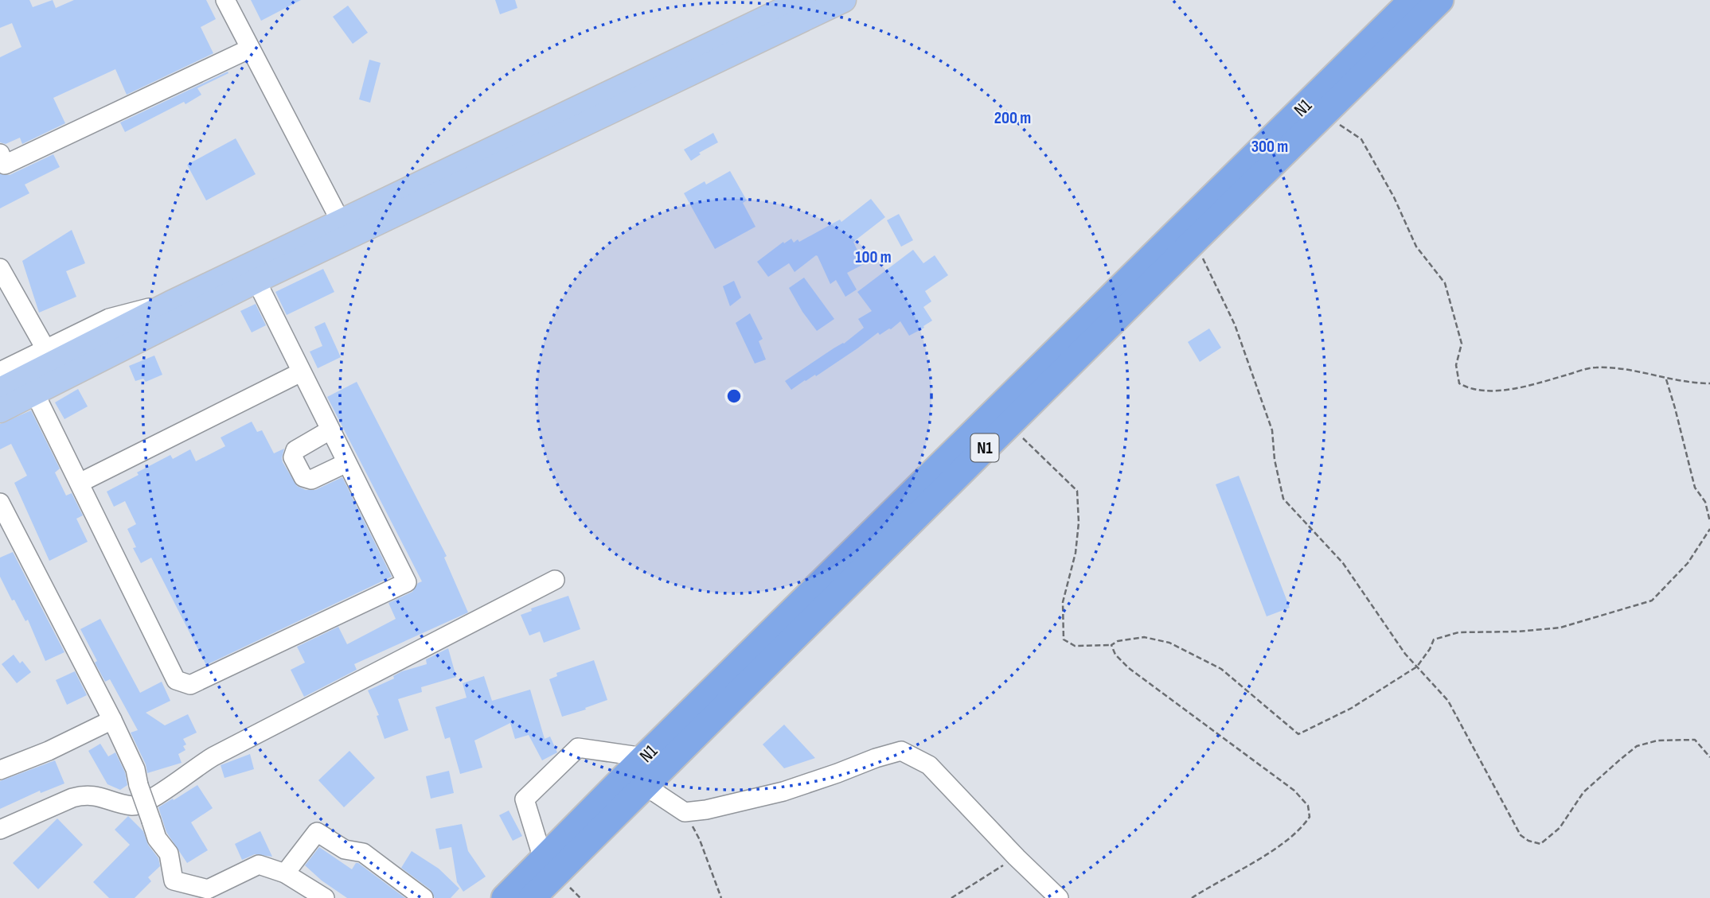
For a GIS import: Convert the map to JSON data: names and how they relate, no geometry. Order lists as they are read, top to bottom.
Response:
{
  "streets": {
    "highway": ["N1"]
  },
  "rings": ["200 m", "300 m", "100 m"]
}
